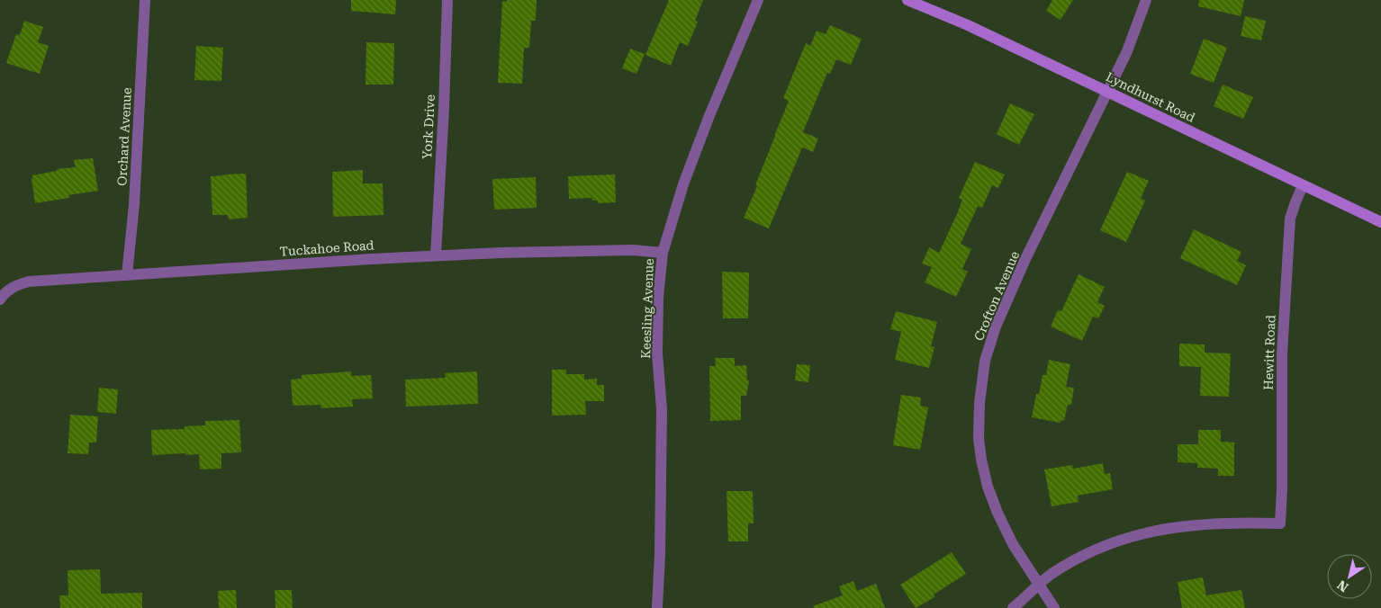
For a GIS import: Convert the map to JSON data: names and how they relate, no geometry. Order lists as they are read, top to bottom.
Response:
{
  "streets": {
    "main road": ["Lyndhurst Road"],
    "street": [
      "York Drive",
      "Orchard Avenue",
      "Tuckahoe Road",
      "Crofton Avenue",
      "Keesling Avenue",
      "Hewitt Road"
    ]
  },
  "crossings": [
    ["Lyndhurst Road", "Crofton Avenue"],
    ["Lyndhurst Road", "Hewitt Road"],
    ["York Drive", "Tuckahoe Road"],
    ["Orchard Avenue", "Tuckahoe Road"],
    ["Tuckahoe Road", "Keesling Avenue"],
    ["Crofton Avenue", "Hewitt Road"]
  ],
  "north": "bottom left"
}
